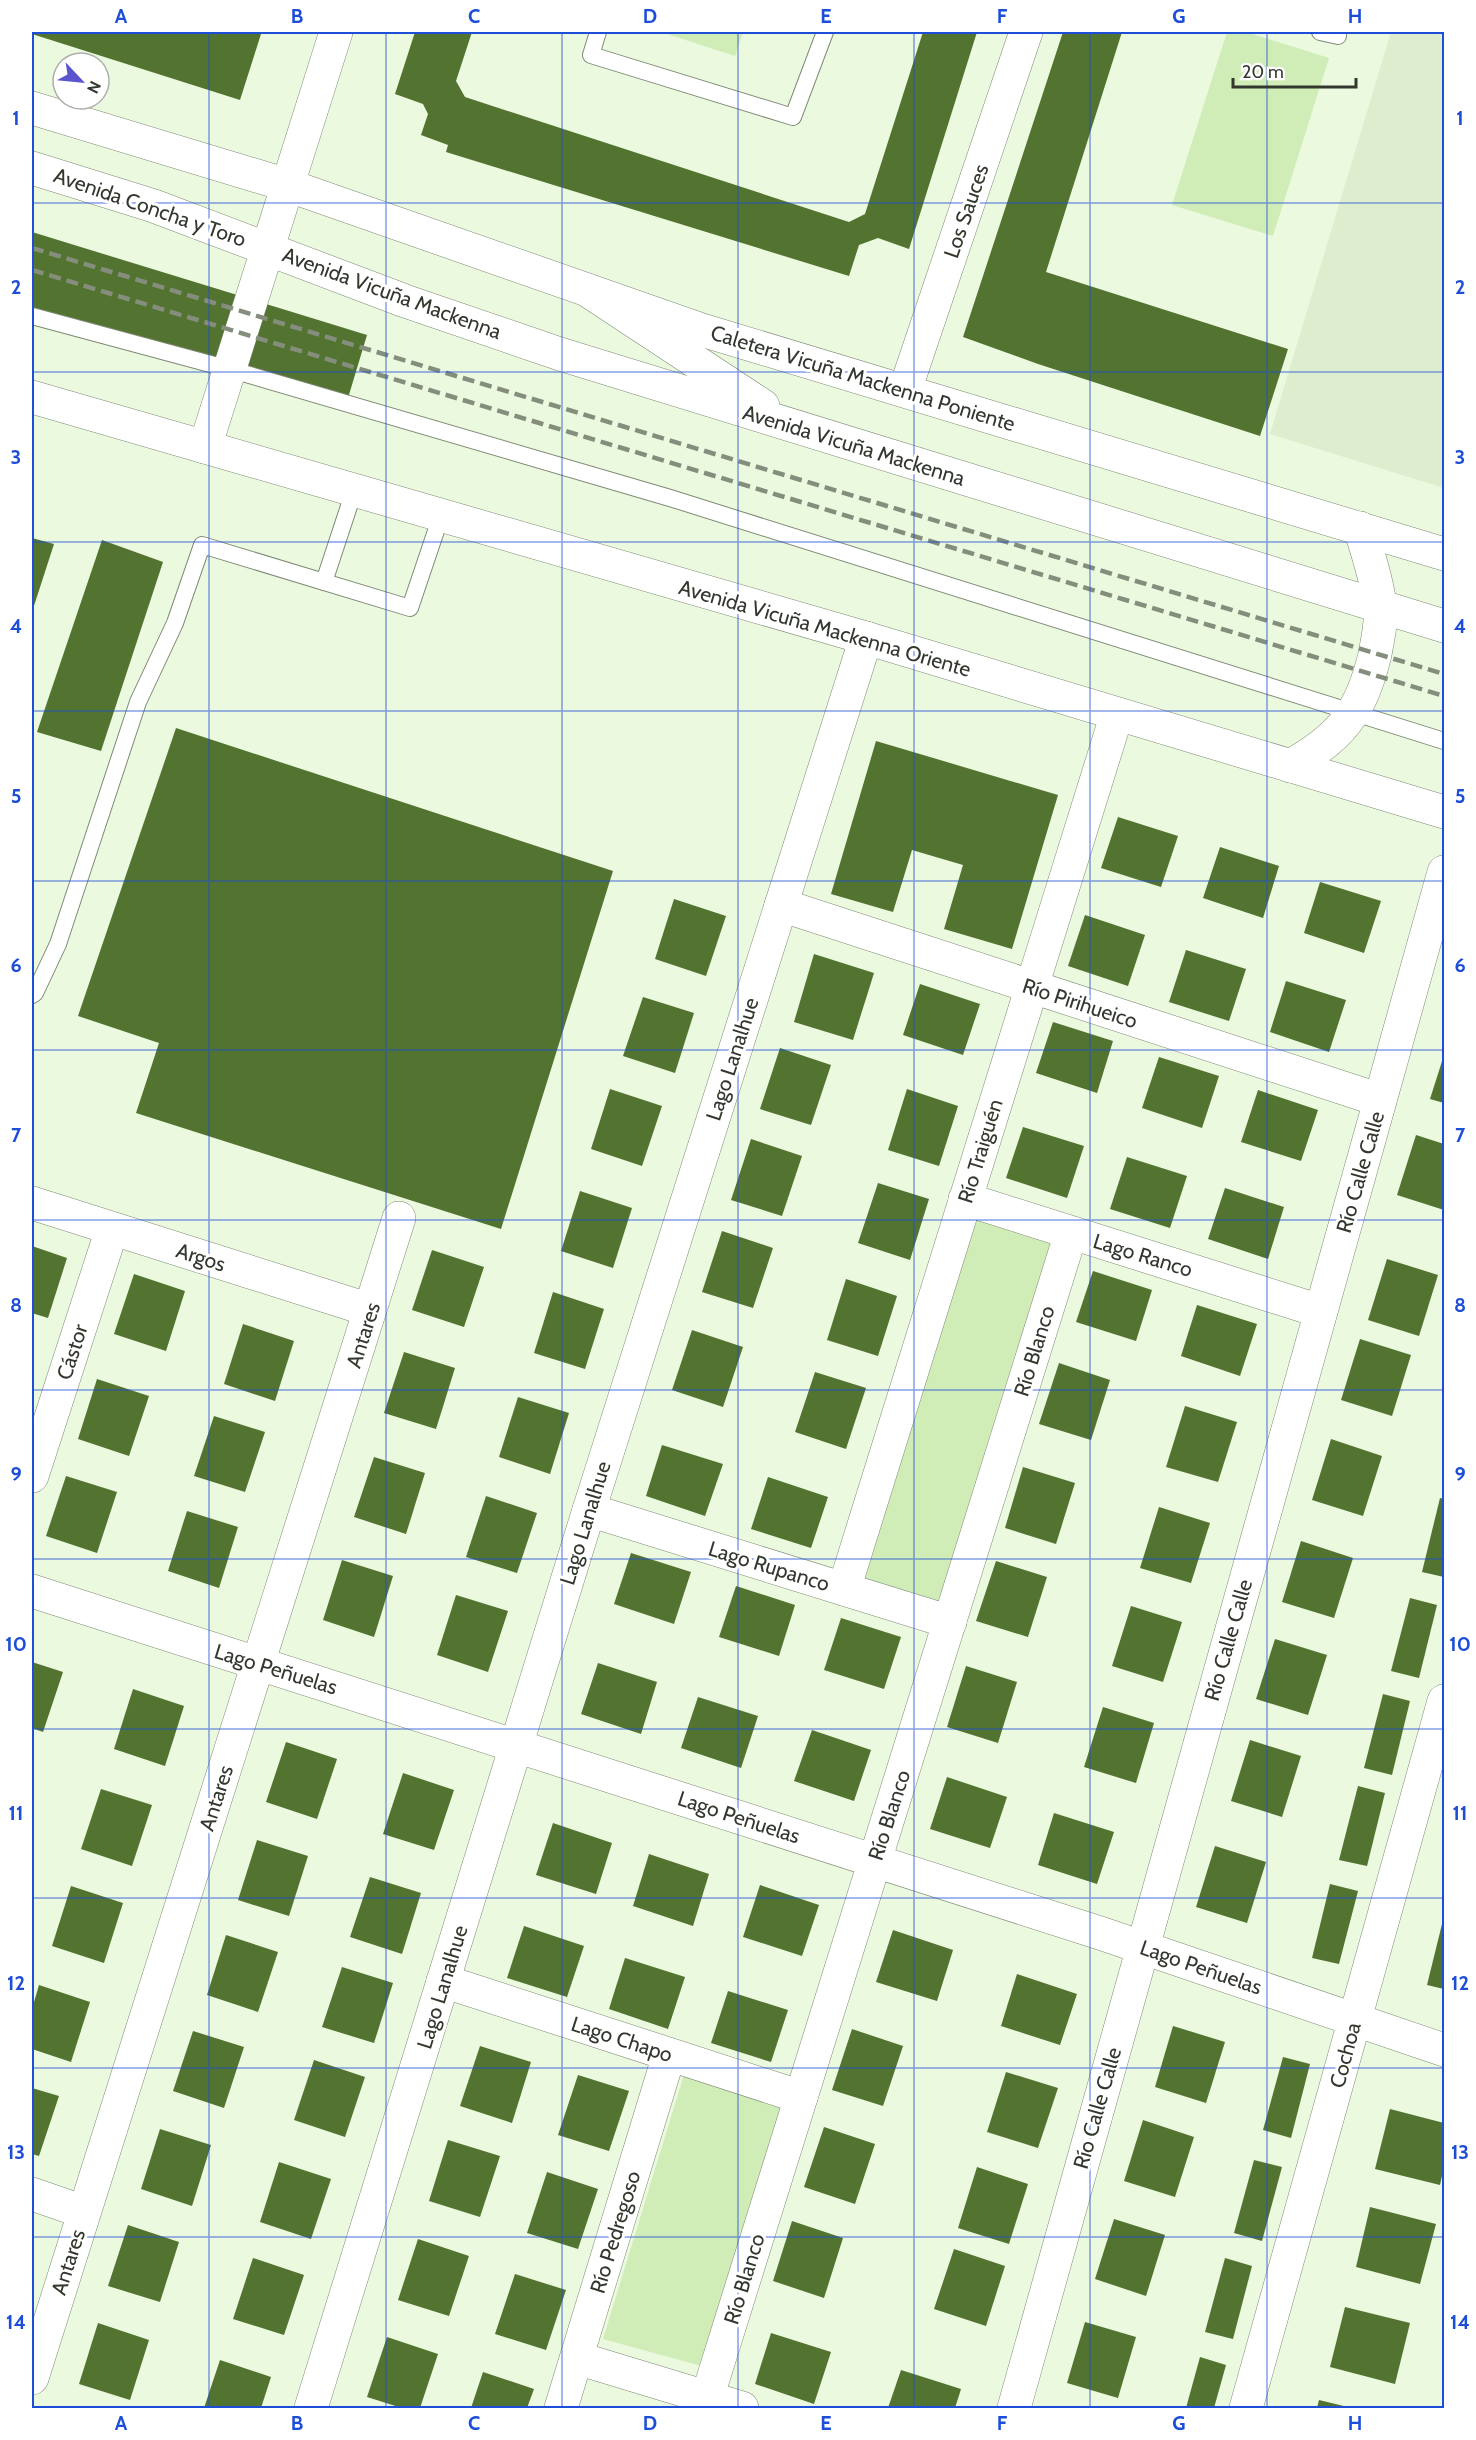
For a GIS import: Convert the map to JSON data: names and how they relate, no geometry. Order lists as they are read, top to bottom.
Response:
{
  "streets": {
    "street": [
      "Avenida Concha y Toro",
      "Los Sauces",
      "Avenida Vicuña Mackenna",
      "Caletera Vicuña Mackenna Poniente",
      "Avenida Vicuña Mackenna Oriente",
      "Río Pirihueico",
      "Lago Lanalhue",
      "Río Traiguén",
      "Río Calle Calle",
      "Lago Ranco",
      "Argos",
      "Antares",
      "Río Blanco",
      "Cástor",
      "Lago Rupanco",
      "Lago Peñuelas",
      "Lago Chapo",
      "Cochoa",
      "Río Pedregoso"
    ]
  },
  "crossings": [
    ["Avenida Concha y Toro", "Avenida Vicuña Mackenna"],
    ["Los Sauces", "Caletera Vicuña Mackenna Poniente"],
    ["Avenida Vicuña Mackenna Oriente", "Lago Lanalhue"],
    ["Avenida Vicuña Mackenna Oriente", "Río Traiguén"],
    ["Río Pirihueico", "Lago Lanalhue"],
    ["Río Pirihueico", "Río Traiguén"],
    ["Río Pirihueico", "Río Calle Calle"],
    ["Lago Lanalhue", "Lago Rupanco"],
    ["Lago Lanalhue", "Lago Peñuelas"],
    ["Lago Lanalhue", "Lago Chapo"],
    ["Río Traiguén", "Lago Ranco"],
    ["Río Traiguén", "Lago Rupanco"],
    ["Río Calle Calle", "Lago Ranco"],
    ["Río Calle Calle", "Lago Peñuelas"],
    ["Lago Ranco", "Río Blanco"],
    ["Argos", "Antares"],
    ["Argos", "Cástor"],
    ["Antares", "Lago Peñuelas"],
    ["Río Blanco", "Lago Rupanco"],
    ["Río Blanco", "Lago Peñuelas"],
    ["Río Blanco", "Lago Chapo"],
    ["Lago Peñuelas", "Cochoa"],
    ["Lago Chapo", "Río Pedregoso"]
  ],
  "scale_bar": "20 m",
  "north": "bottom right",
  "grid": {
    "columns": [
      "A",
      "B",
      "C",
      "D",
      "E",
      "F",
      "G",
      "H"
    ],
    "rows": [
      "1",
      "2",
      "3",
      "4",
      "5",
      "6",
      "7",
      "8",
      "9",
      "10",
      "11",
      "12",
      "13",
      "14"
    ]
  }
}
